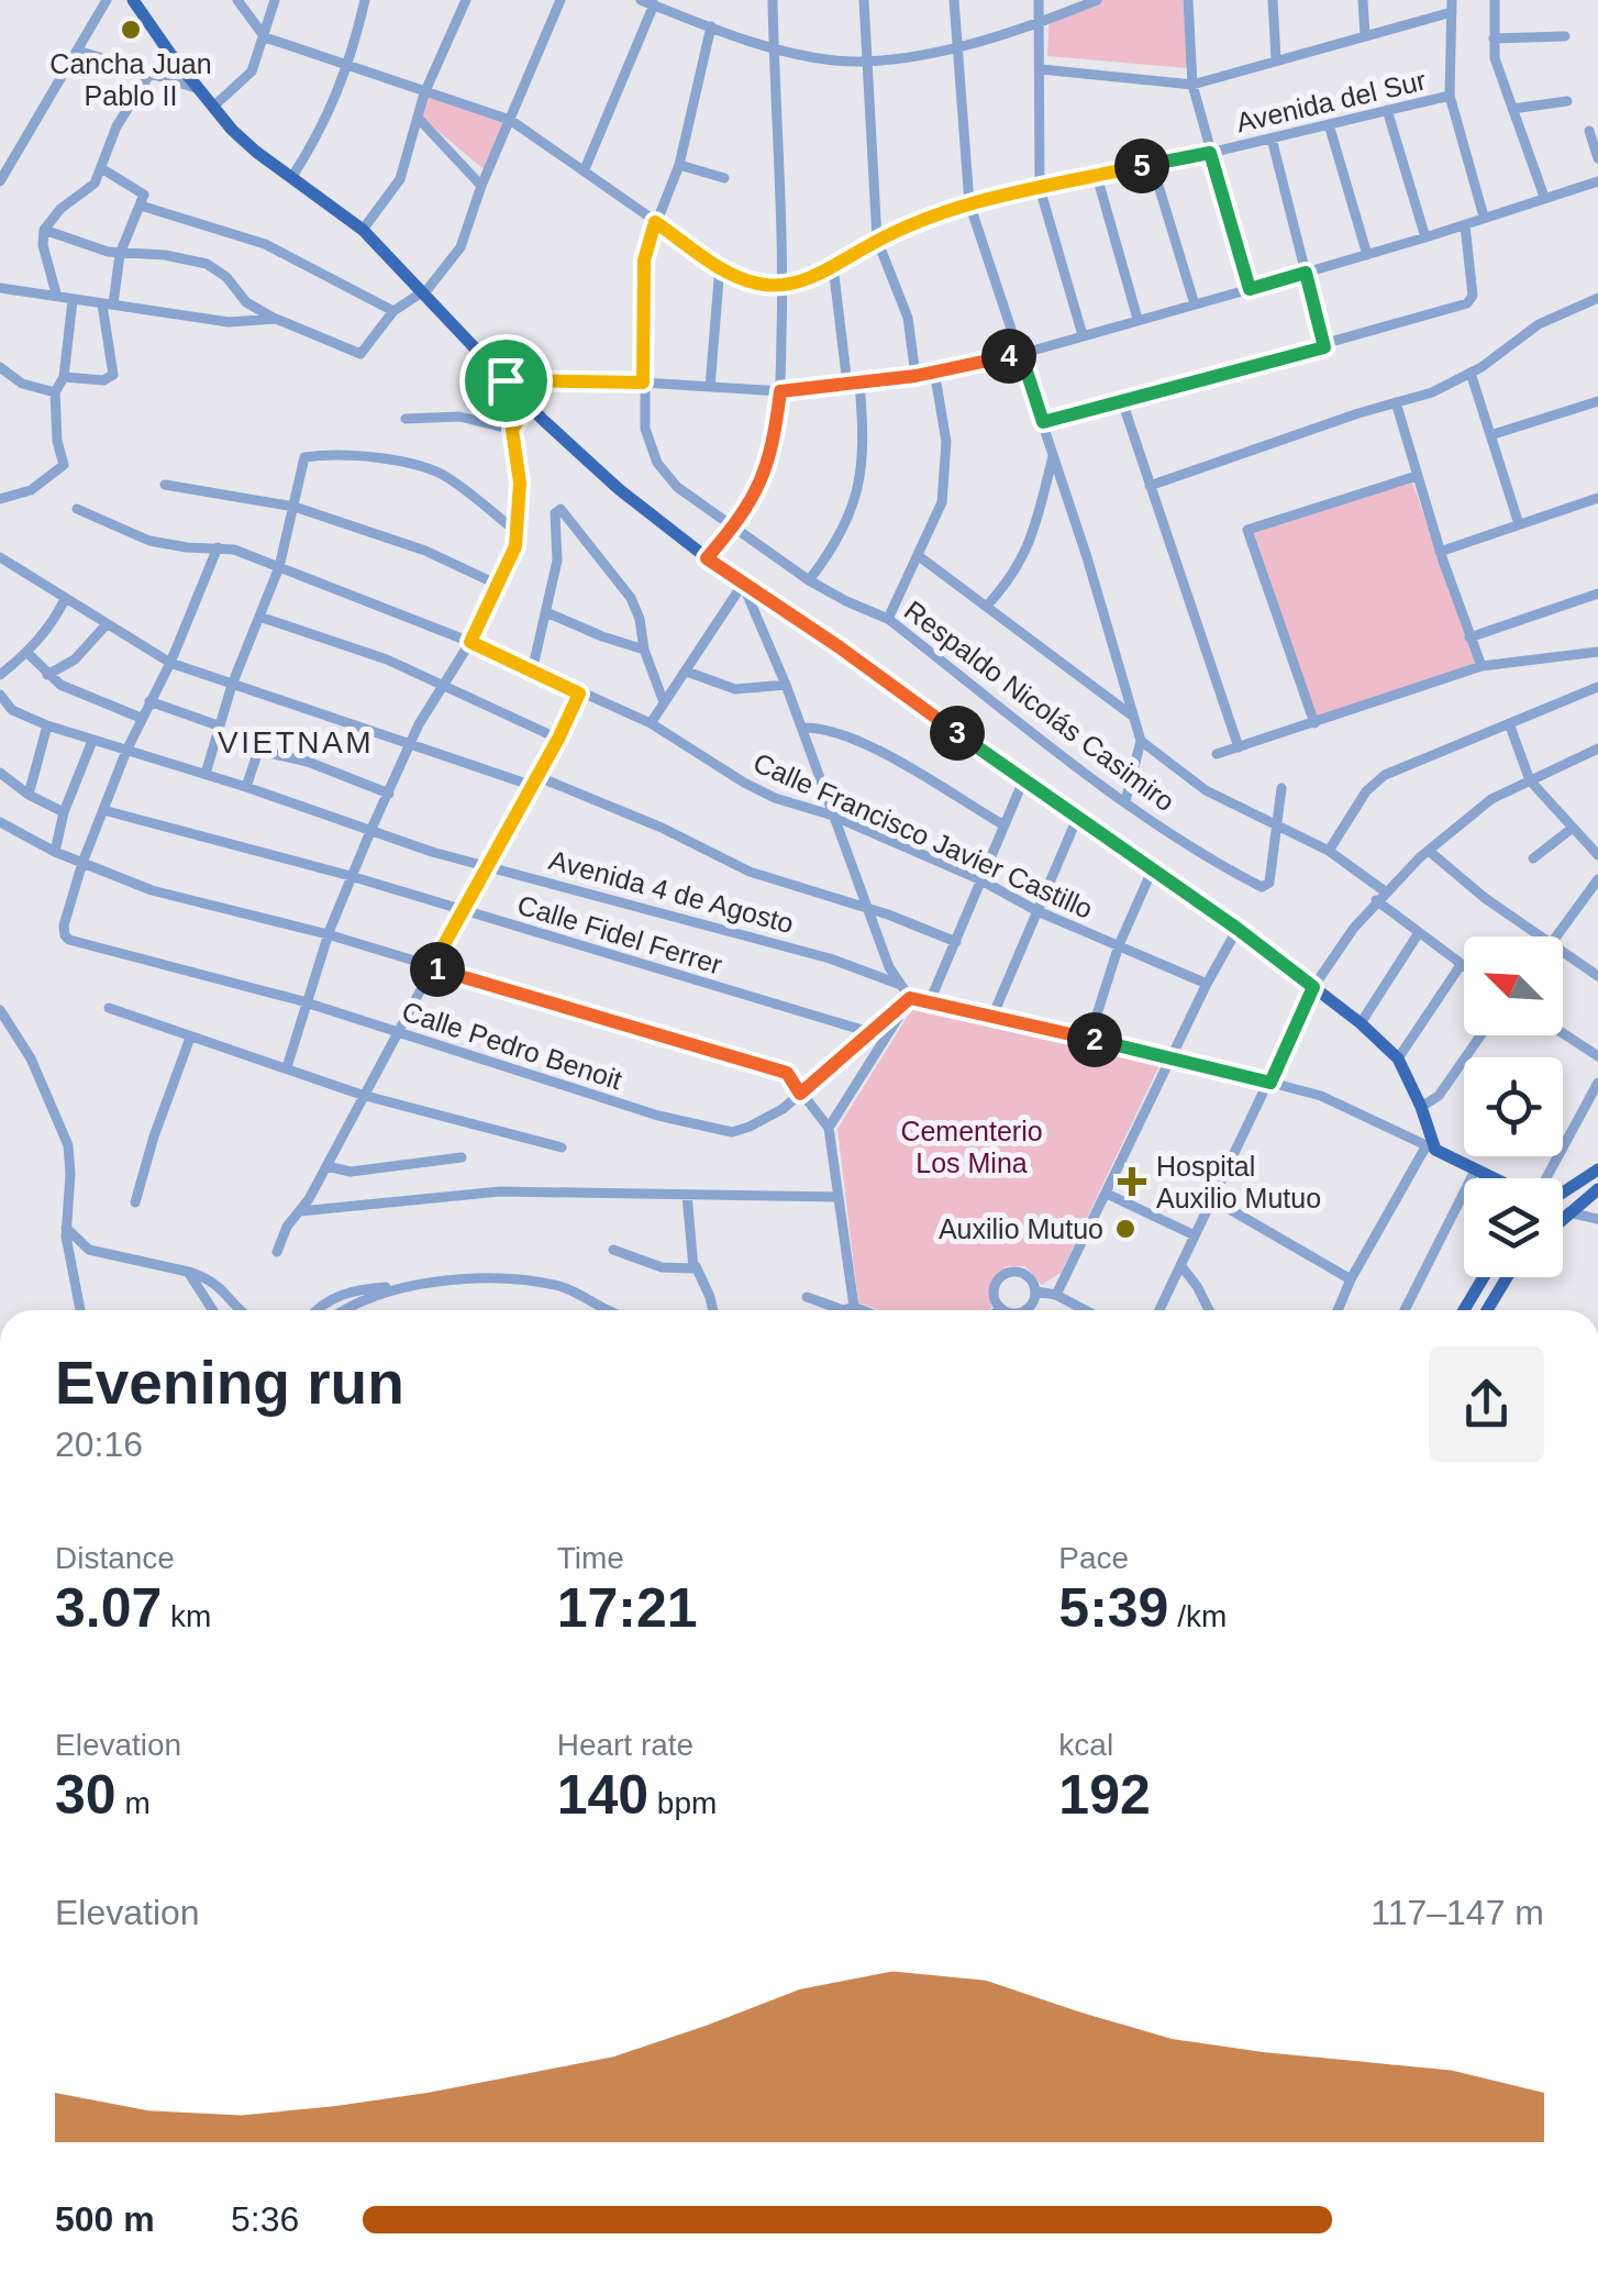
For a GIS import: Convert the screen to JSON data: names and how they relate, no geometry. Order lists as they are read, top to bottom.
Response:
{
  "streets": {
    "street": [
      "Avenida del Sur",
      "Respaldo Nicolás Casimiro",
      "Calle Francisco Javier Castillo",
      "Avenida 4 de Agosto",
      "Calle Fidel Ferrer",
      "Calle Pedro Benoit"
    ]
  },
  "crossings": [
    ["Calle Fidel Ferrer", "Calle Pedro Benoit"]
  ],
  "districts": ["VIETNAM"],
  "parks": ["Cementerio Los Mina"],
  "places": {
    "other": ["Cancha Juan Pablo II", "Auxilio Mutuo"],
    "health": ["Hospital Auxilio Mutuo"]
  },
  "north": "top left",
  "page": {
    "pins": [
      "5",
      "4",
      "3",
      "1",
      "2"
    ],
    "heading": ["Evening run", "20:16"],
    "stats": [
      ["Distance", "3.07 km"],
      ["Time", "17:21"],
      ["Pace", "5:39 /km"],
      ["Elevation", "30 m"],
      ["Heart rate", "140 bpm"],
      ["kcal", "192"]
    ],
    "chart": ["Elevation", "117–147 m"],
    "list": [
      {
        "name": "500 m",
        "note": "5:36"
      }
    ]
  }
}
